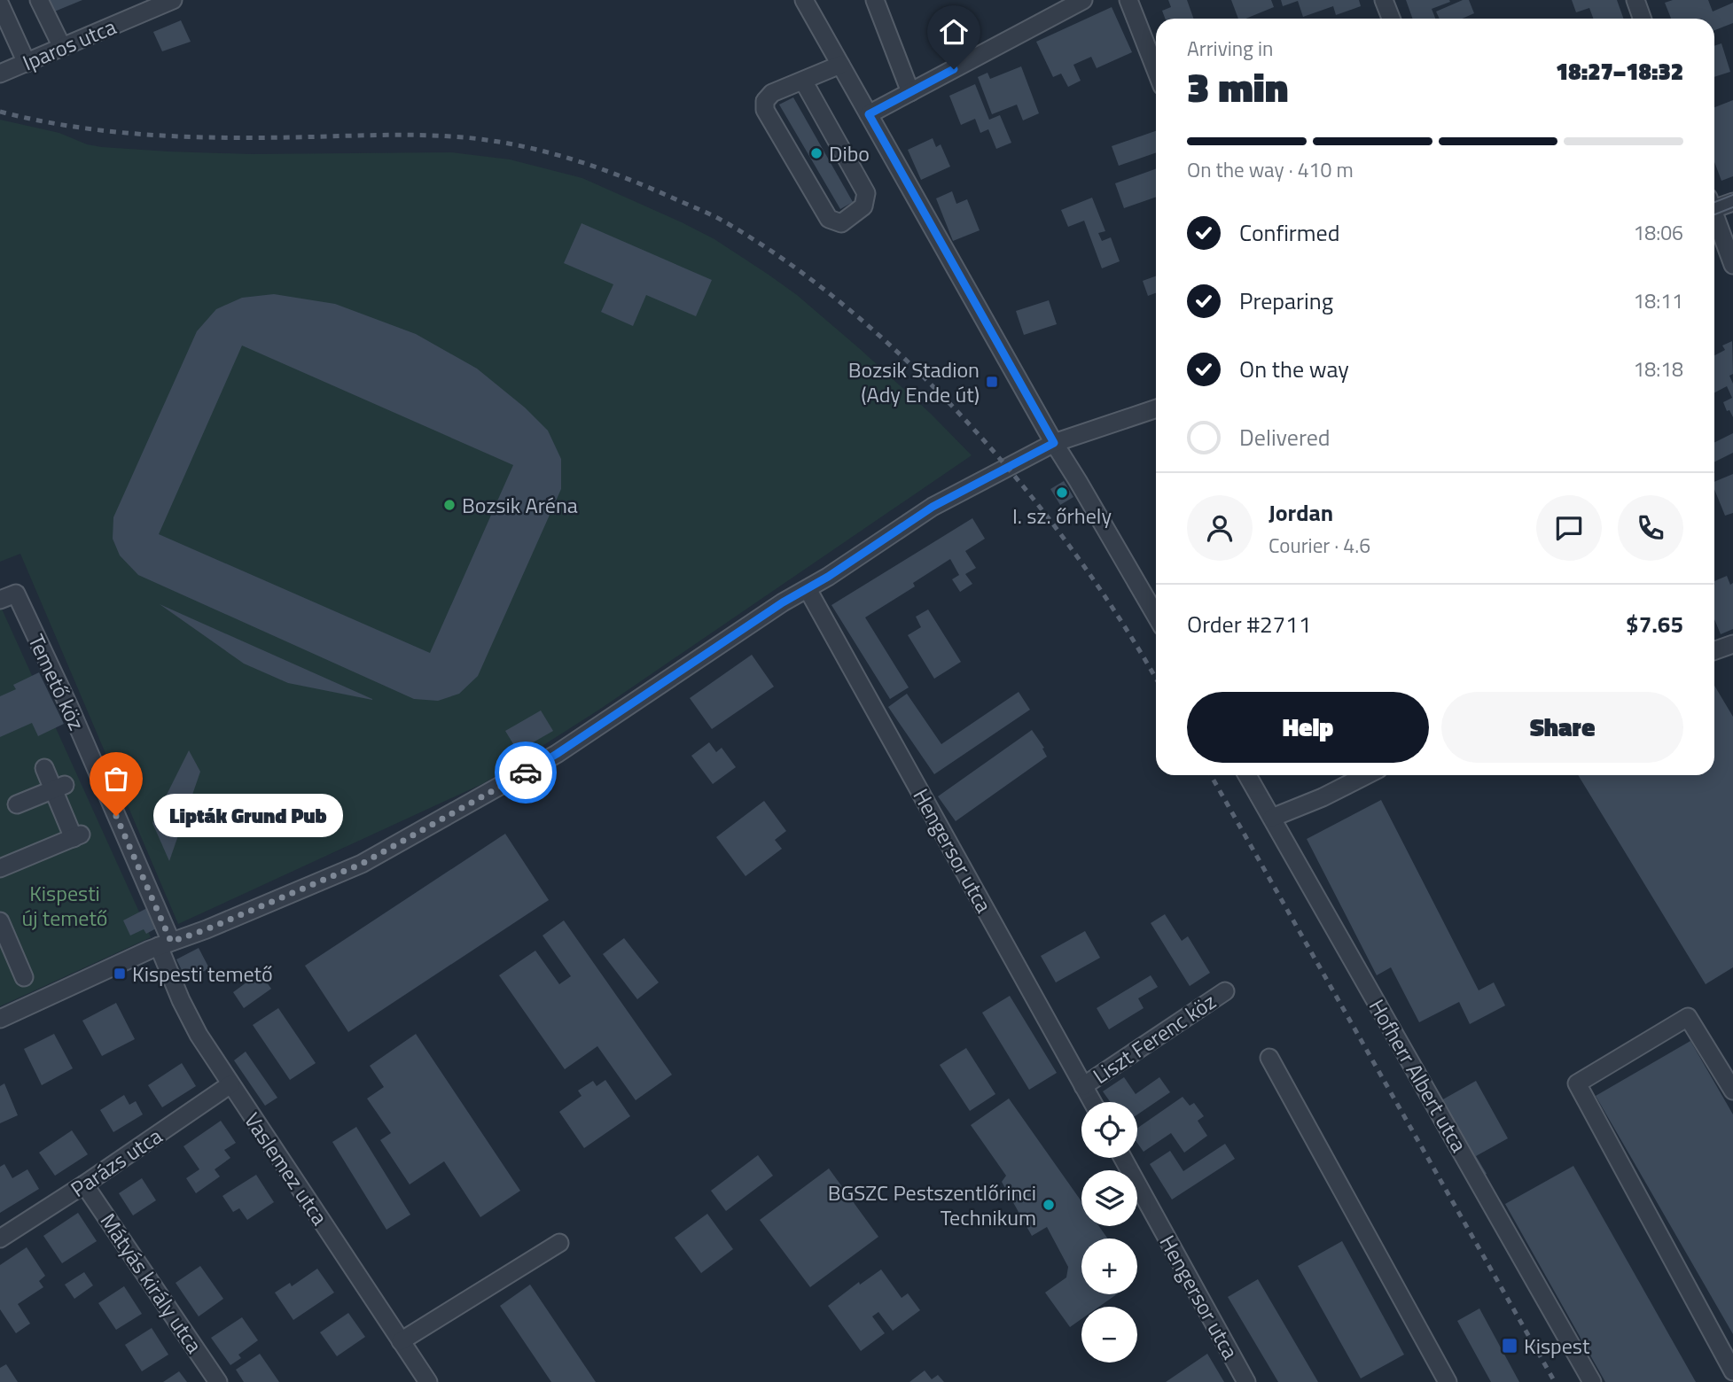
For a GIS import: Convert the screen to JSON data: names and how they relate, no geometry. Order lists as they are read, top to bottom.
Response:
{
  "streets": {
    "street": [
      "Iparos utca",
      "Temető köz",
      "Hengersor utca",
      "Liszt Ferenc köz",
      "Hofherr Albert utca",
      "Parázs utca",
      "Vaslemez utca",
      "Mátyás király utca"
    ]
  },
  "crossings": [
    ["Temető köz", "Vaslemez utca"],
    ["Hengersor utca", "Liszt Ferenc köz"],
    ["Parázs utca", "Vaslemez utca"],
    ["Parázs utca", "Mátyás király utca"]
  ],
  "parks": ["Kispesti új temető"],
  "places": {
    "other": [
      "Dibo",
      "I. sz. őrhely",
      "Bozsik Aréna",
      "Lipták Grund Pub",
      "BGSZC Pestszentlőrinci Technikum"
    ],
    "transit": ["Bozsik Stadion (Ady Ende út)", "Kispesti temető", "Kispest"]
  },
  "page": {
    "heading": ["3 min", "Arriving in", "18:27–18:32"],
    "panel": [
      "Jordan",
      "Courier · 4.6",
      "Order #2711",
      "$7.65"
    ],
    "bar": "On the way · 410 m",
    "list": [
      ["Confirmed", "18:06"],
      ["Preparing", "18:11"],
      ["On the way", "18:18"],
      "Delivered"
    ],
    "buttons": ["Help", "Share"],
    "bubble": "Lipták Grund Pub",
    "map_buttons": ["+", "−"]
  }
}
